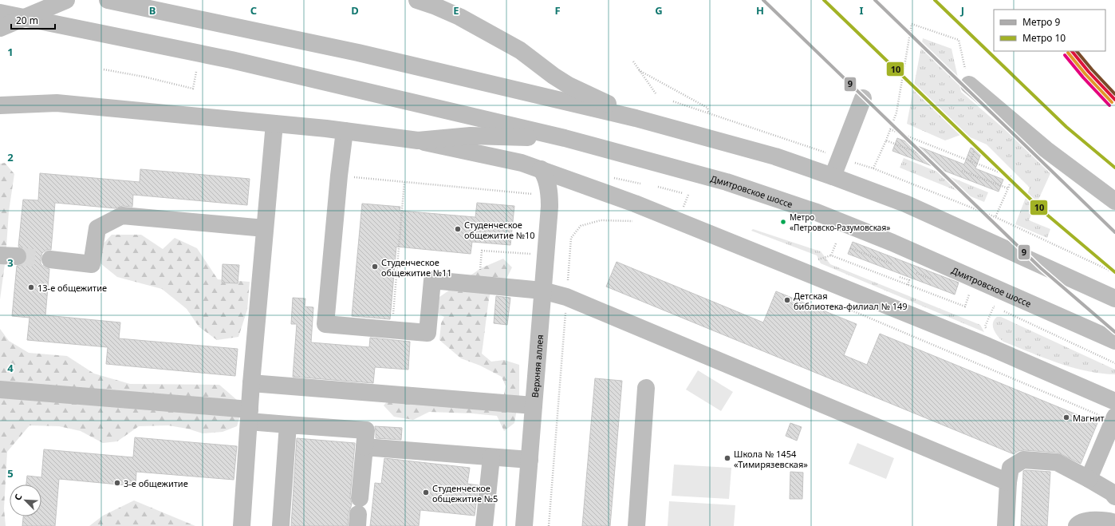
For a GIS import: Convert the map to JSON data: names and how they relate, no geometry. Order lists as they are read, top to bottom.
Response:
{
  "streets": {
    "main road": ["Дмитровское шоссе", "Верхняя аллея"]
  },
  "places": [
    "Метро «Петровско-Разумовская»",
    "Студенческое общежитие №10",
    "Студенческое общежитие №11",
    "13-е общежитие",
    "Детская библиотека-филиал № 149",
    "Магнит",
    "Школа № 1454 «Тимирязевская»",
    "3-е общежитие",
    "Студенческое общежитие №5"
  ],
  "lines": ["metro line 9", "metro line 10"],
  "legend": ["Метро 9", "Метро 10"],
  "scale_bar": "20 m",
  "north": "top left",
  "grid": {
    "columns": [
      "B",
      "C",
      "D",
      "E",
      "F",
      "G",
      "H",
      "I",
      "J"
    ],
    "rows": [
      "1",
      "2",
      "3",
      "4",
      "5"
    ]
  }
}
